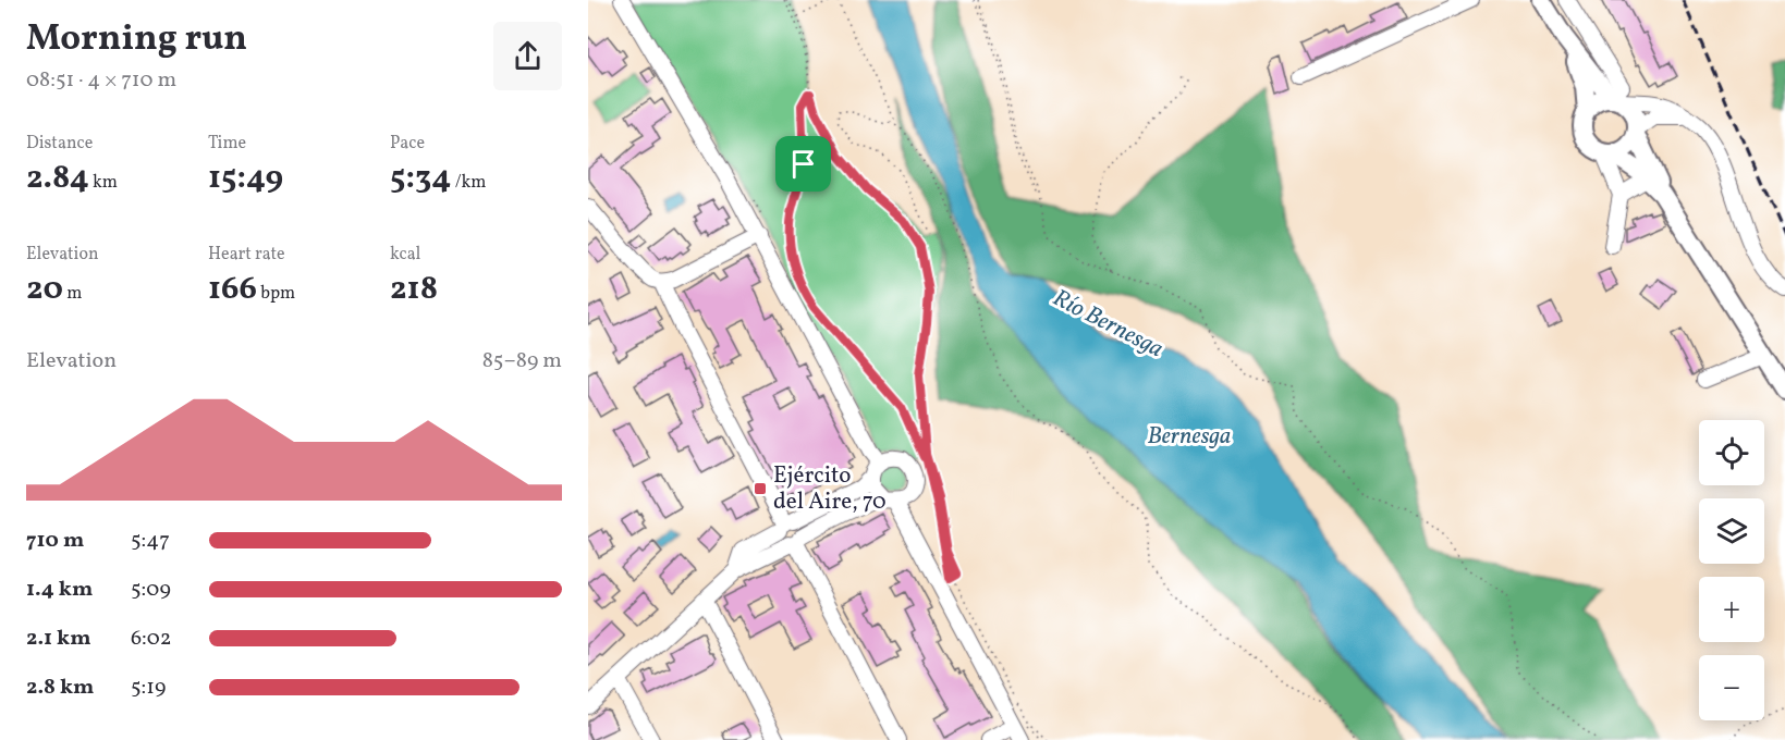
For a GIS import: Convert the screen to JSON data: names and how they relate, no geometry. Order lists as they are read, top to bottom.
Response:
{
  "water": ["Río Bernesga", "Bernesga"],
  "places": {
    "transit": ["Ejército del Aire, 70"]
  },
  "page": {
    "heading": ["Morning run", "08:51 · 4 × 710 m"],
    "stats": [
      ["Distance", "2.84 km"],
      ["Time", "15:49"],
      ["Pace", "5:34 /km"],
      ["Elevation", "20 m"],
      ["Heart rate", "166 bpm"],
      ["kcal", "218"]
    ],
    "chart": ["Elevation", "85–89 m"],
    "map_buttons": ["+", "−"],
    "list": [
      {
        "name": "710 m",
        "note": "5:47"
      },
      {
        "name": "1.4 km",
        "note": "5:09"
      },
      {
        "name": "2.1 km",
        "note": "6:02"
      },
      {
        "name": "2.8 km",
        "note": "5:19"
      }
    ]
  }
}
